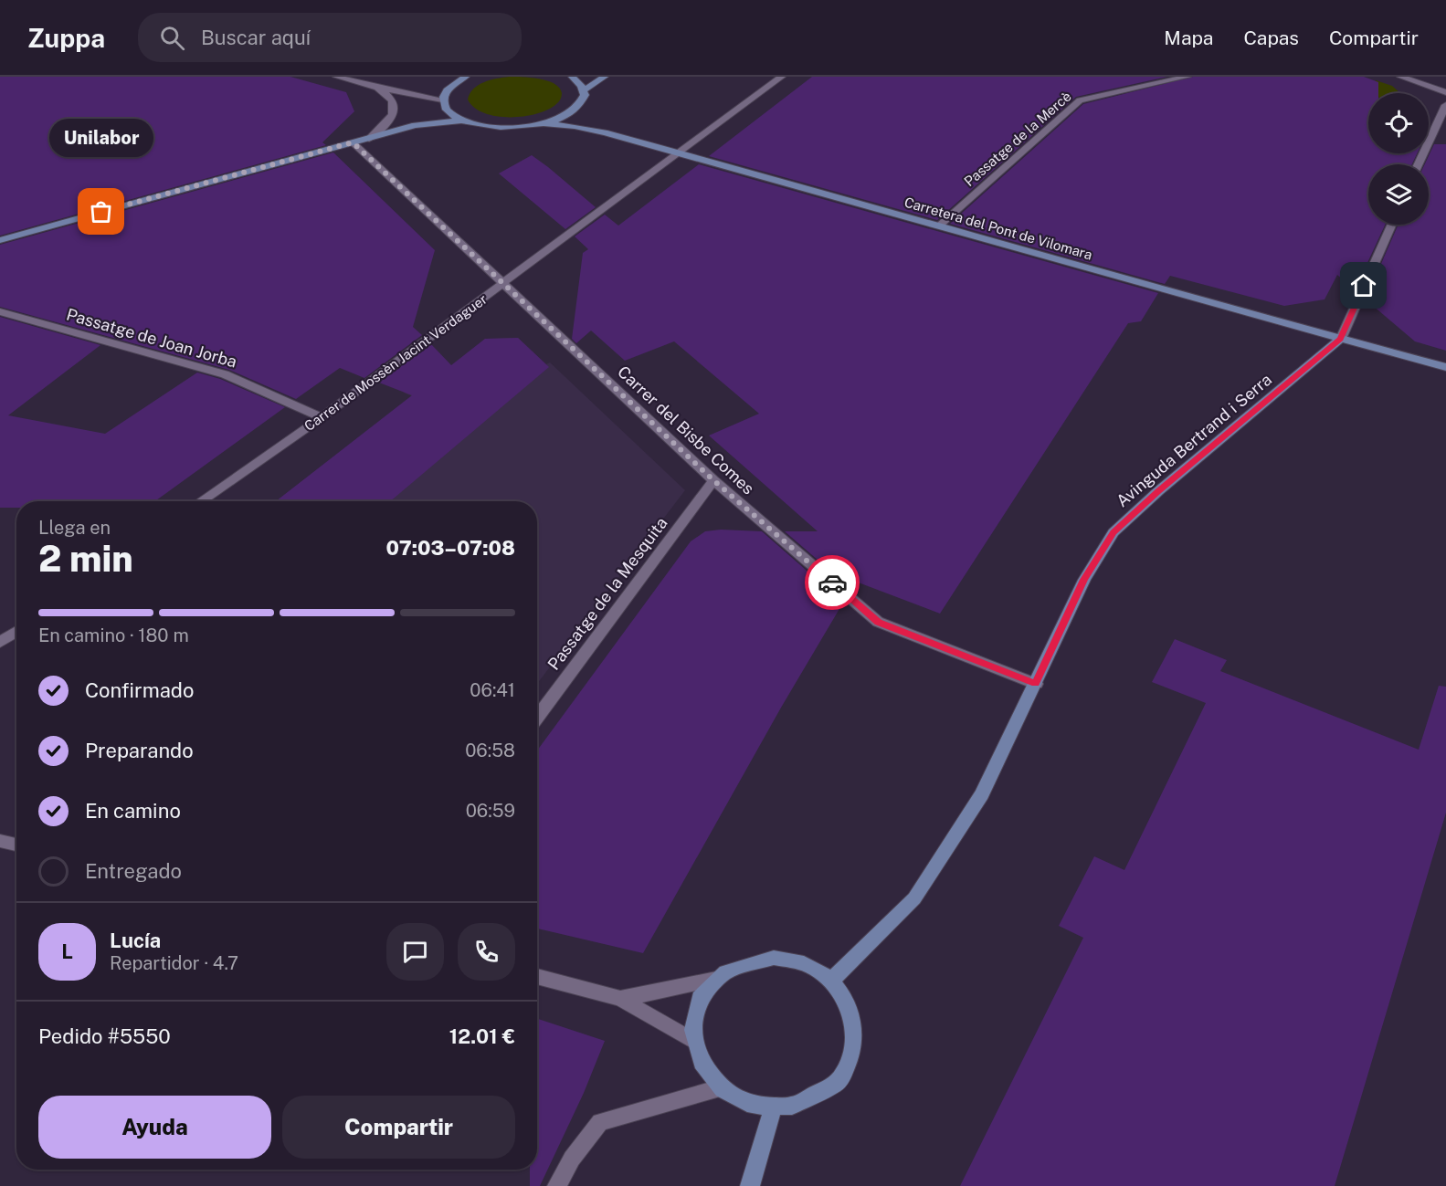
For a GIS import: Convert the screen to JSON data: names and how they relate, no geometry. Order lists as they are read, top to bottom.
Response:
{
  "streets": {
    "street": [
      "Passatge de la Mercè",
      "Carretera del Pont de Vilomara",
      "Passatge de Joan Jorba",
      "Carrer de Mossèn Jacint Verdaguer",
      "Carrer del Bisbe Comes",
      "Avinguda Bertrand i Serra",
      "Passatge de la Mesquita"
    ]
  },
  "crossings": [
    ["Passatge de la Mercè", "Carretera del Pont de Vilomara"],
    ["Carretera del Pont de Vilomara", "Carrer de Mossèn Jacint Verdaguer"],
    ["Carretera del Pont de Vilomara", "Avinguda Bertrand i Serra"],
    ["Passatge de Joan Jorba", "Carrer de Mossèn Jacint Verdaguer"],
    ["Carrer de Mossèn Jacint Verdaguer", "Carrer del Bisbe Comes"],
    ["Carrer del Bisbe Comes", "Avinguda Bertrand i Serra"],
    ["Carrer del Bisbe Comes", "Passatge de la Mesquita"]
  ],
  "places": ["Unilabor"],
  "page": {
    "header": "Zuppa",
    "search": "Buscar aquí",
    "nav": ["Mapa", "Capas", "Compartir"],
    "bubble": "Unilabor",
    "heading": ["2 min", "Llega en", "07:03–07:08"],
    "panel": [
      "Lucía",
      "Repartidor · 4.7",
      "Pedido #5550",
      "12.01 €"
    ],
    "bar": "En camino · 180 m",
    "list": [
      ["Confirmado", "06:41"],
      ["Preparando", "06:58"],
      ["En camino", "06:59"],
      "Entregado"
    ],
    "round": "L",
    "buttons": ["Ayuda", "Compartir"]
  }
}
